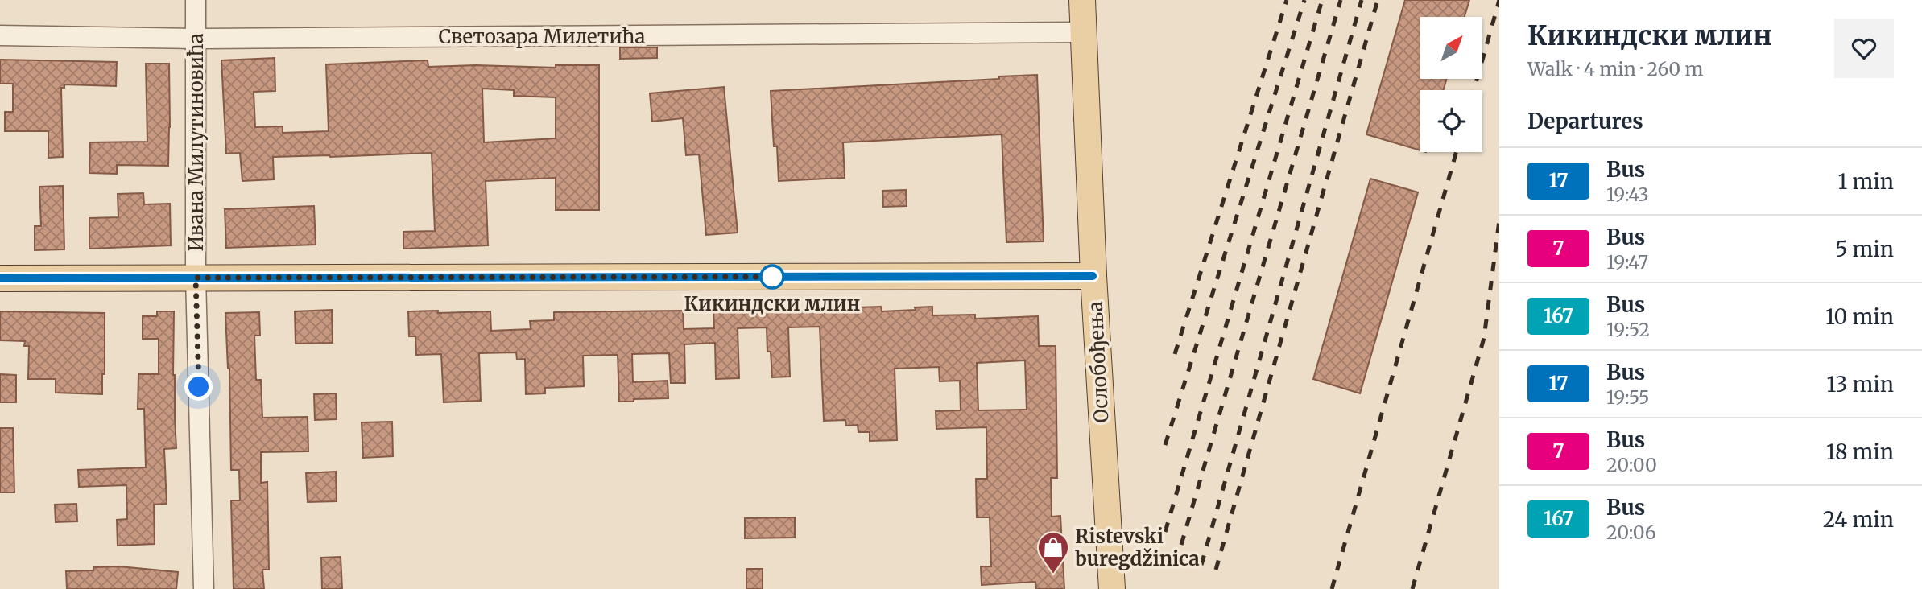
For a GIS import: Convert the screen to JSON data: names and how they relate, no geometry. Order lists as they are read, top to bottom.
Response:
{
  "streets": {
    "main road": ["Ослобођења"],
    "street": ["Светозара Милетића", "Ивана Милутиновића"]
  },
  "crossings": [
    ["Светозара Милетића", "Ивана Милутиновића"],
    ["Светозара Милетића", "Ослобођења"]
  ],
  "places": {
    "other": ["Кикиндски млин"],
    "shop": ["Ristevski buregdžinica"]
  },
  "lines": ["bus line 17"],
  "north": "top right",
  "page": {
    "heading": [
      ["Кикиндски млин", "Walk · 4 min · 260 m"],
      "Departures"
    ],
    "list": [
      {
        "mark": "17",
        "name": "Bus",
        "note": "19:43",
        "value": "1 min"
      },
      {
        "mark": "7",
        "name": "Bus",
        "note": "19:47",
        "value": "5 min"
      },
      {
        "mark": "167",
        "name": "Bus",
        "note": "19:52",
        "value": "10 min"
      },
      {
        "mark": "17",
        "name": "Bus",
        "note": "19:55",
        "value": "13 min"
      },
      {
        "mark": "7",
        "name": "Bus",
        "note": "20:00",
        "value": "18 min"
      },
      {
        "mark": "167",
        "name": "Bus",
        "note": "20:06",
        "value": "24 min"
      }
    ]
  }
}
